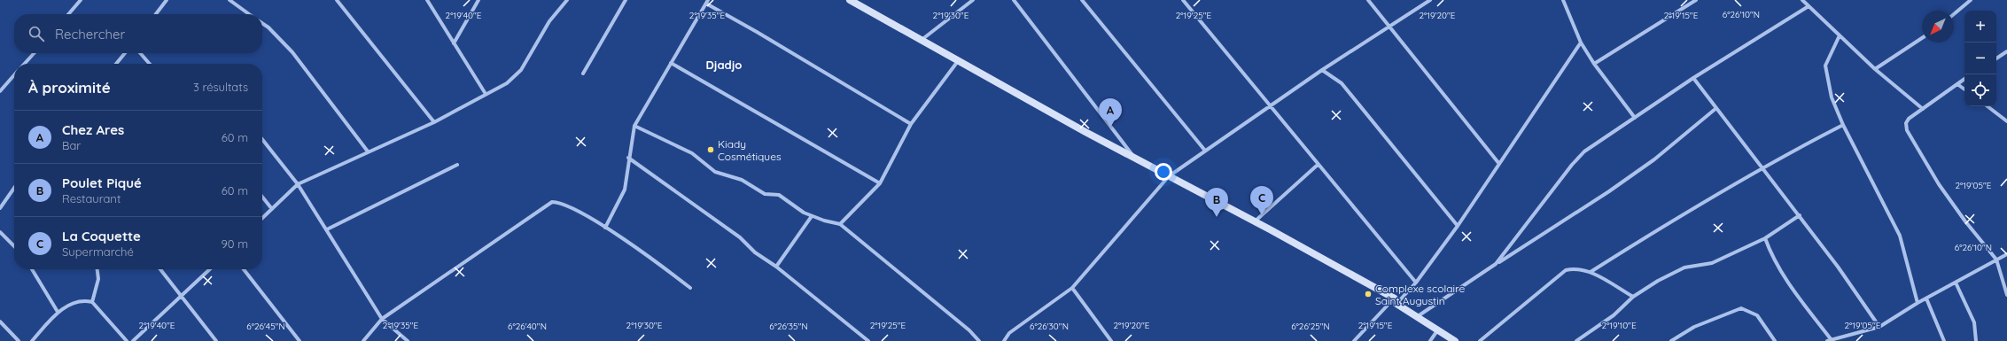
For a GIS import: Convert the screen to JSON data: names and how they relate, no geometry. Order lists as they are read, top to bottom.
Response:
{
  "districts": ["Djadjo"],
  "places": ["Kiady Cosmétiques", "Complexe scolaire Saint Augustin"],
  "north": "bottom left",
  "page": {
    "map_buttons": ["+", "−"],
    "search": "Rechercher",
    "heading": ["À proximité", "3 résultats"],
    "pins": ["A", "C", "B"],
    "list": [
      {
        "mark": "A",
        "name": "Chez Ares",
        "note": "Bar",
        "value": "60 m"
      },
      {
        "mark": "B",
        "name": "Poulet Piqué",
        "note": "Restaurant",
        "value": "60 m"
      },
      {
        "mark": "C",
        "name": "La Coquette",
        "note": "Supermarché",
        "value": "90 m"
      }
    ]
  },
  "coordinates": [
    "6°26'10\"N",
    "2°19'40\"E",
    "2°19'35\"E",
    "2°19'30\"E",
    "2°19'25\"E",
    "2°19'20\"E",
    "2°19'15\"E",
    "2°19'05\"E",
    "2°19'10\"E",
    "6°26'45\"N",
    "6°26'40\"N",
    "6°26'35\"N",
    "6°26'30\"N",
    "6°26'25\"N"
  ]
}
